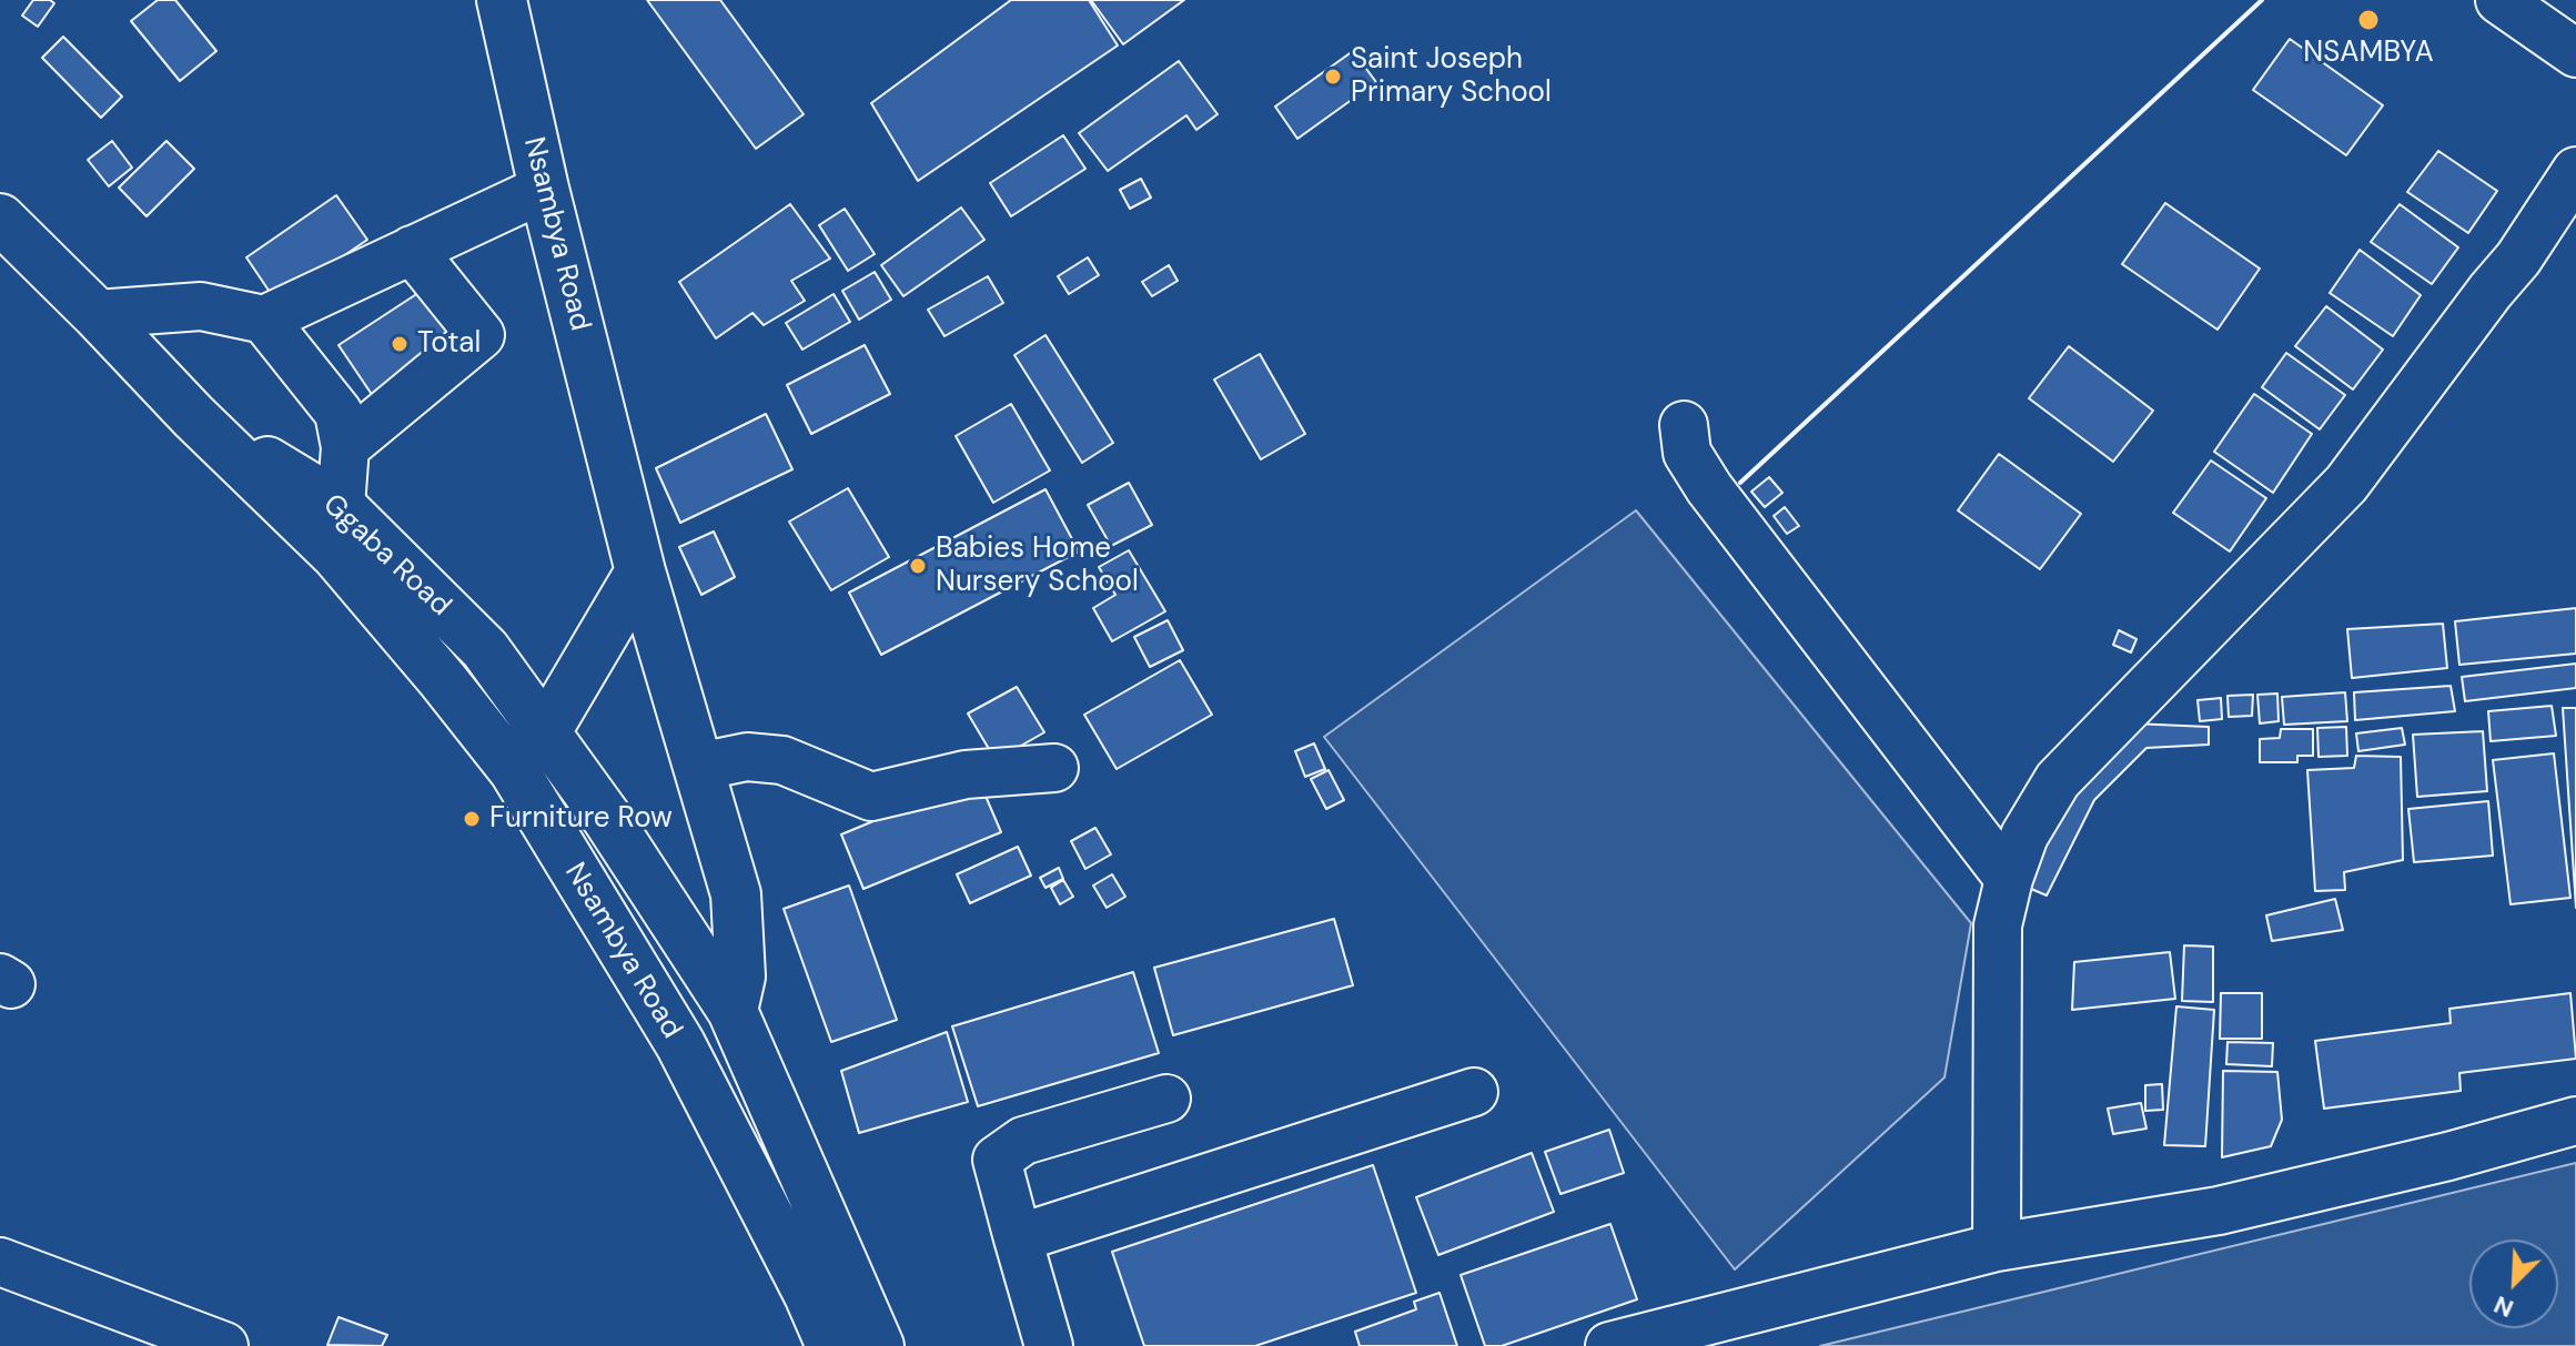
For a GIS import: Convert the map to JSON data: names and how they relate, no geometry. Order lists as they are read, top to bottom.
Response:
{
  "streets": {
    "main road": ["Nsambya Road", "Ggaba Road"]
  },
  "crossings": [
    ["Nsambya Road", "Ggaba Road"]
  ],
  "places": [
    "NSAMBYA",
    "Saint Joseph Primary School",
    "Total",
    "Babies Home Nursery School",
    "Furniture Row"
  ],
  "north": "bottom left"
}
